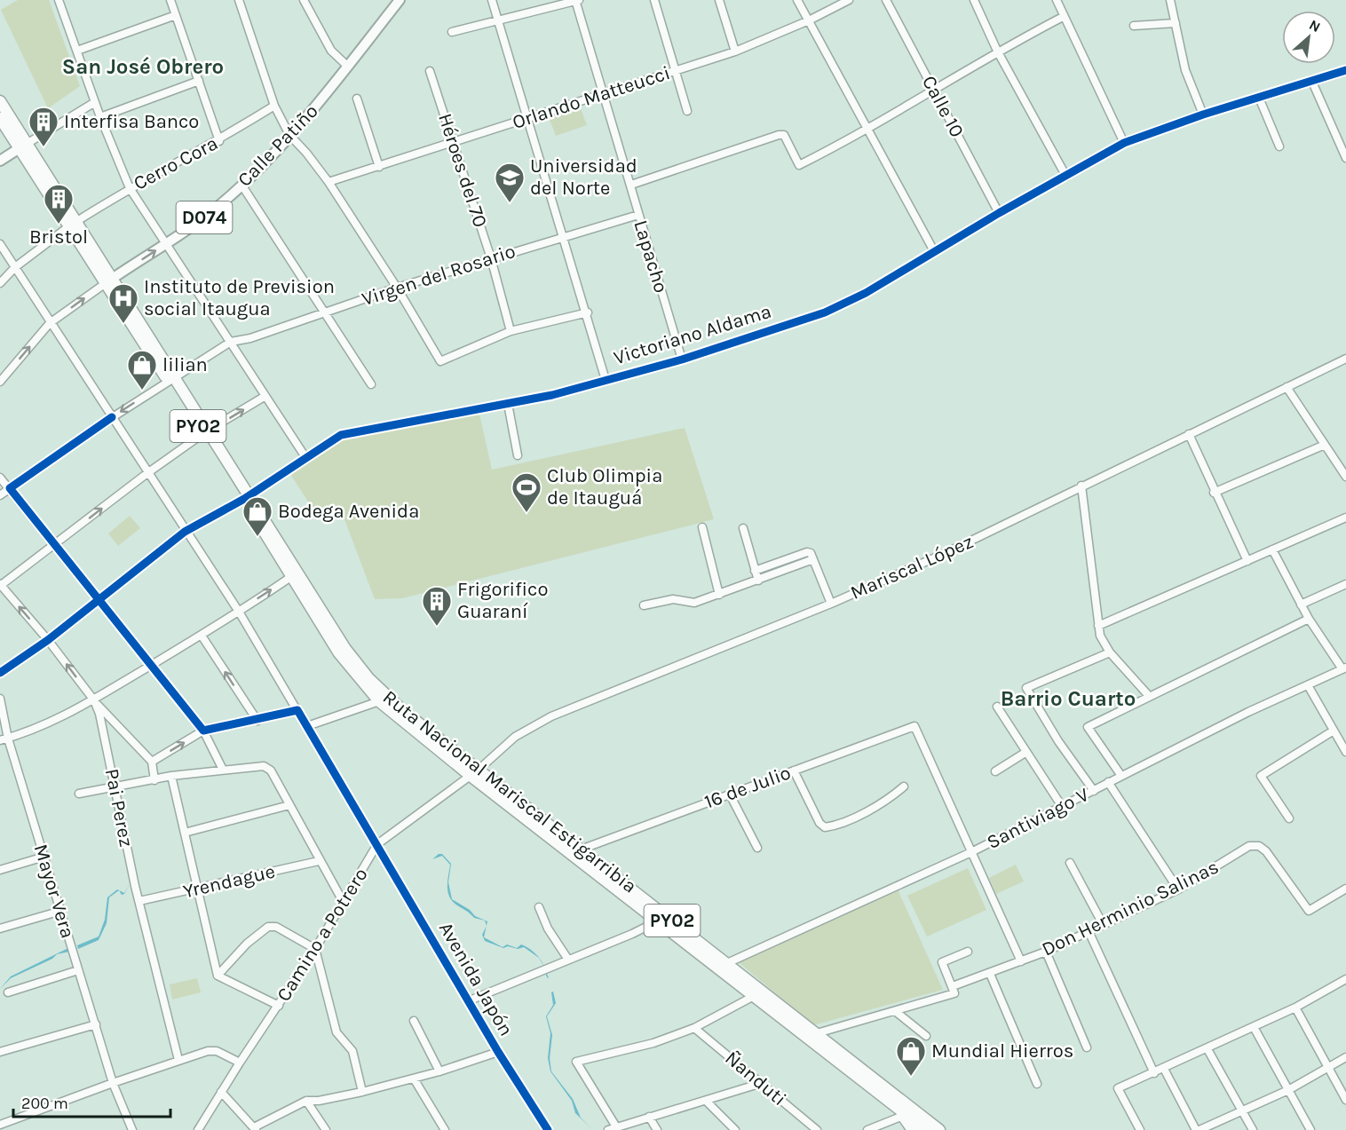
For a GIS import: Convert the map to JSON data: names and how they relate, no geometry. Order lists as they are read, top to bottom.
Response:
{
  "streets": {
    "highway": ["PY02", "Ruta Nacional Mariscal Estigarribia"],
    "main road": ["Calle Patiño", "D074"],
    "street": [
      "Orlando Matteucci",
      "Calle 10",
      "Cerro Cora",
      "Héroes del 70",
      "Lapacho",
      "Virgen del Rosario",
      "Victoriano Aldama",
      "Mariscal López",
      "16 de Julio",
      "Pai Perez",
      "Santiviago V",
      "Yrendague",
      "Mayor Vera",
      "Don Herminio Salinas",
      "Camino a Potrero",
      "Avenida Japón",
      "Ñanduti"
    ]
  },
  "crossings": [
    ["Orlando Matteucci", "Héroes del 70"],
    ["Orlando Matteucci", "Lapacho"],
    ["Calle 10", "Victoriano Aldama"],
    ["Calle Patiño", "Ruta Nacional Mariscal Estigarribia"],
    ["Cerro Cora", "Ruta Nacional Mariscal Estigarribia"],
    ["Cerro Cora", "Avenida Japón"],
    ["Héroes del 70", "Virgen del Rosario"],
    ["Lapacho", "Virgen del Rosario"],
    ["Lapacho", "Victoriano Aldama"],
    ["Virgen del Rosario", "Ruta Nacional Mariscal Estigarribia"],
    ["Virgen del Rosario", "Avenida Japón"],
    ["Victoriano Aldama", "Ruta Nacional Mariscal Estigarribia"],
    ["Victoriano Aldama", "Pai Perez"],
    ["Victoriano Aldama", "Avenida Japón"],
    ["Mariscal López", "Ruta Nacional Mariscal Estigarribia"],
    ["Mariscal López", "Camino a Potrero"],
    ["16 de Julio", "Ruta Nacional Mariscal Estigarribia"],
    ["16 de Julio", "Santiviago V"],
    ["Ruta Nacional Mariscal Estigarribia", "Santiviago V"],
    ["Ruta Nacional Mariscal Estigarribia", "Camino a Potrero"],
    ["Pai Perez", "Yrendague"],
    ["Camino a Potrero", "Avenida Japón"]
  ],
  "districts": ["San José Obrero", "Barrio Cuarto"],
  "places": {
    "building": ["Interfisa Banco", "Bristol", "Frigorifico Guaraní"],
    "school or university": ["Universidad del Norte"],
    "hospital": ["Instituto de Prevision social Itaugua"],
    "shop": ["lilian", "Bodega Avenida", "Mundial Hierros"],
    "sports": ["Club Olimpia de Itauguá"]
  },
  "scale_bar": "200 m",
  "north": "top right"
}
